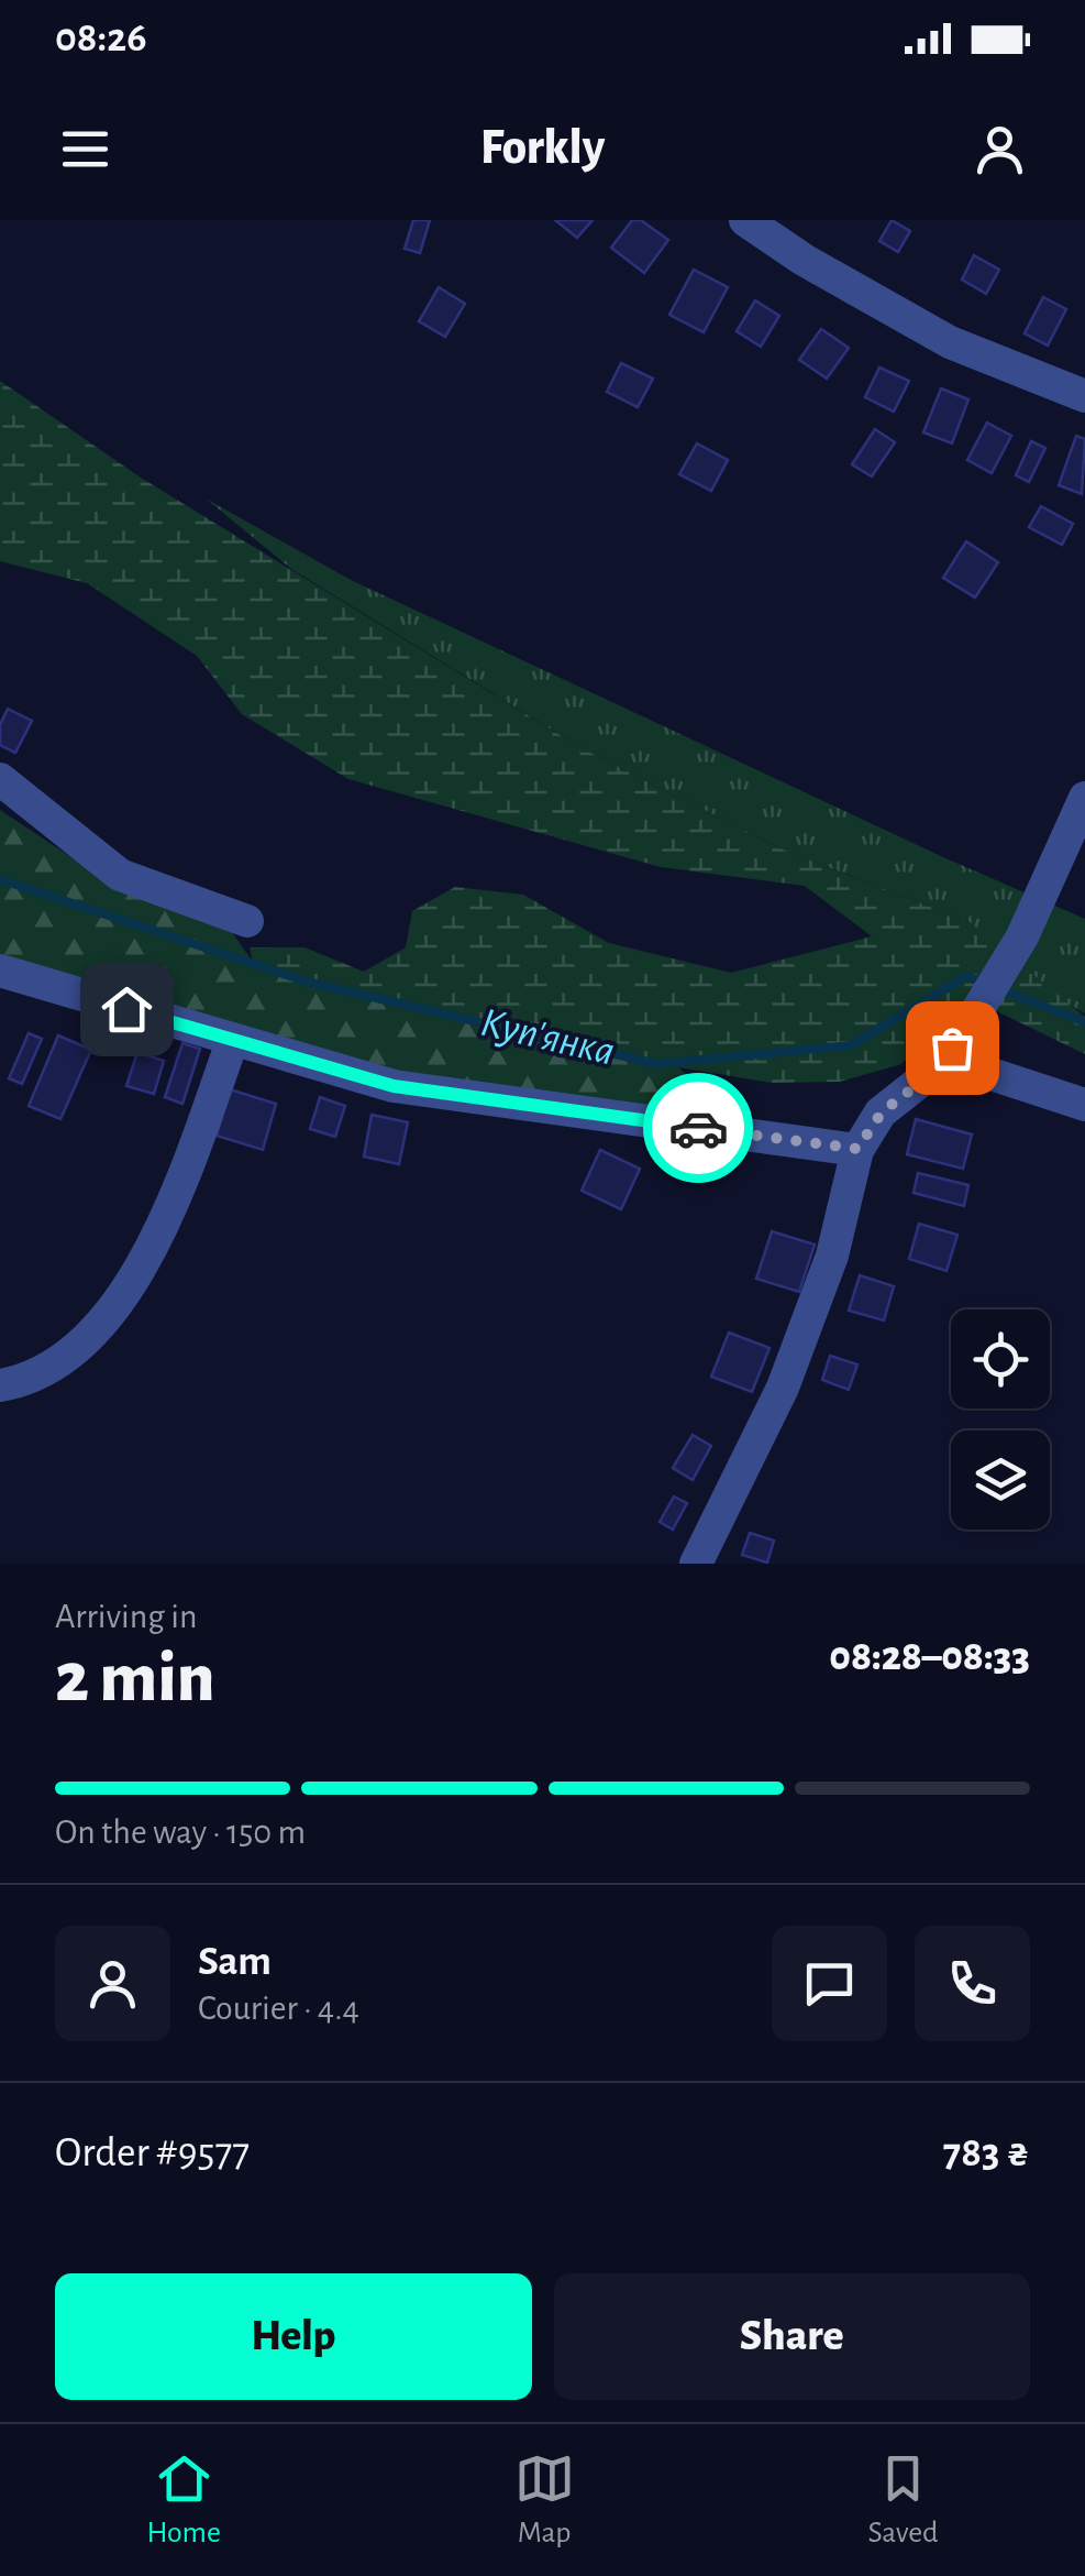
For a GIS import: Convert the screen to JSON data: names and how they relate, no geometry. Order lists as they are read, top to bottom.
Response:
{
  "water": ["Куп'янка"],
  "page": {
    "status": "08:26",
    "header": "Forkly",
    "heading": ["2 min", "Arriving in", "08:28–08:33"],
    "panel": [
      "Sam",
      "Courier · 4.4",
      "Order #9577",
      "783 ₴"
    ],
    "bar": "On the way · 150 m",
    "buttons": ["Help", "Share"],
    "tabs": ["Home", "Map", "Saved"]
  }
}
